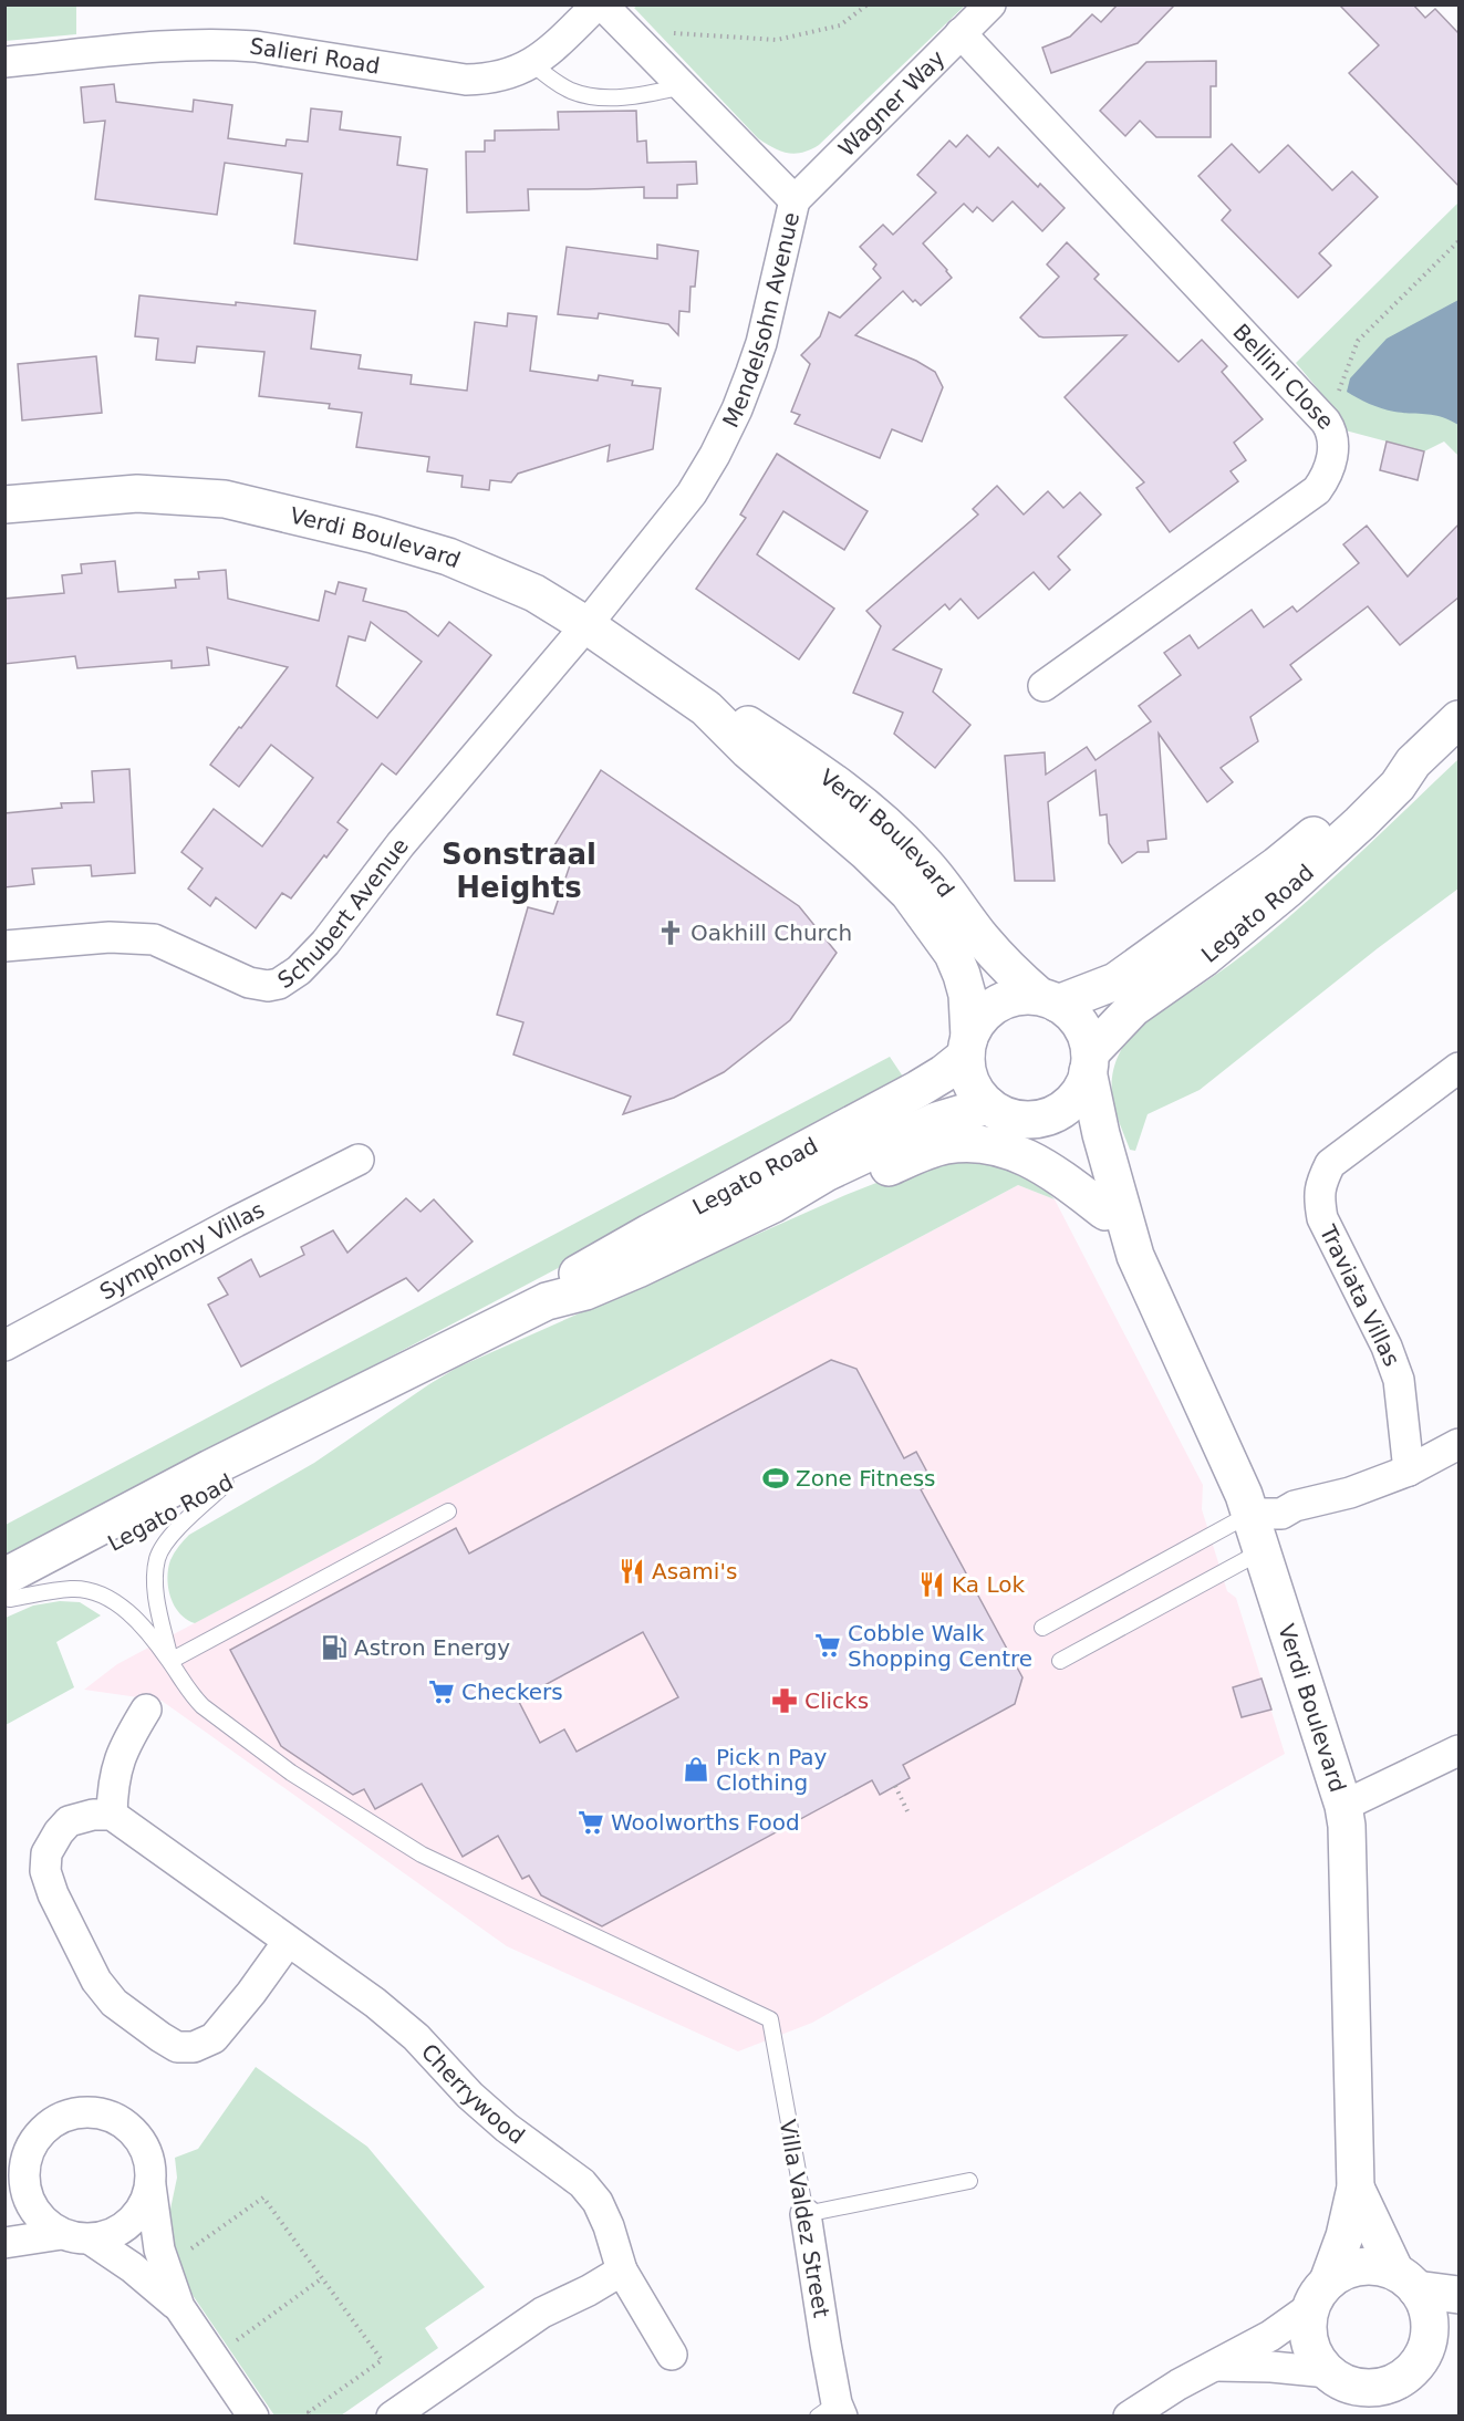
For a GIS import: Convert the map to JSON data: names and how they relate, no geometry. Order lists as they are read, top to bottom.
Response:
{
  "streets": {
    "street": [
      "Salieri Road",
      "Wagner Way",
      "Mendelsohn Avenue",
      "Bellini Close",
      "Verdi Boulevard",
      "Schubert Avenue",
      "Legato Road",
      "Symphony Villas",
      "Traviata Villas",
      "Cherrywood",
      "Villa Valdez Street"
    ]
  },
  "crossings": [
    ["Salieri Road", "Mendelsohn Avenue"],
    ["Wagner Way", "Mendelsohn Avenue"],
    ["Wagner Way", "Bellini Close"],
    ["Mendelsohn Avenue", "Verdi Boulevard"],
    ["Mendelsohn Avenue", "Schubert Avenue"],
    ["Verdi Boulevard", "Schubert Avenue"],
    ["Verdi Boulevard", "Legato Road"]
  ],
  "districts": ["Sonstraal Heights"],
  "places": {
    "church": ["Oakhill Church"],
    "sports": ["Zone Fitness"],
    "restaurant": ["Asami's", "Ka Lok"],
    "supermarket": ["Cobble Walk Shopping Centre", "Checkers", "Woolworths Food"],
    "fuel station": ["Astron Energy"],
    "pharmacy": ["Clicks"],
    "shop": ["Pick n Pay Clothing"]
  }
}
